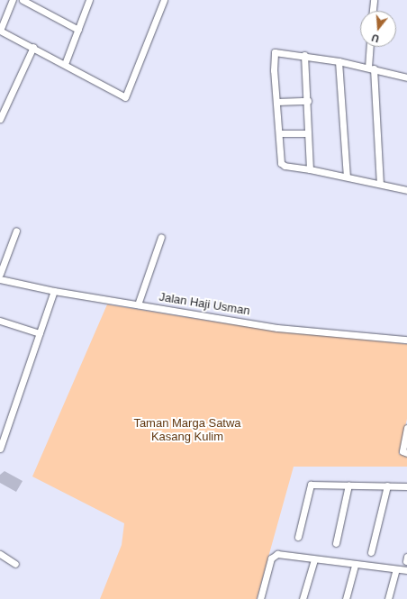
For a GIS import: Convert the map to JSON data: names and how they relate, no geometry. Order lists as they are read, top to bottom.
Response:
{
  "streets": {
    "street": ["Jalan Haji Usman"]
  },
  "parks": ["Taman Marga Satwa Kasang Kulim"],
  "north": "bottom"
}
